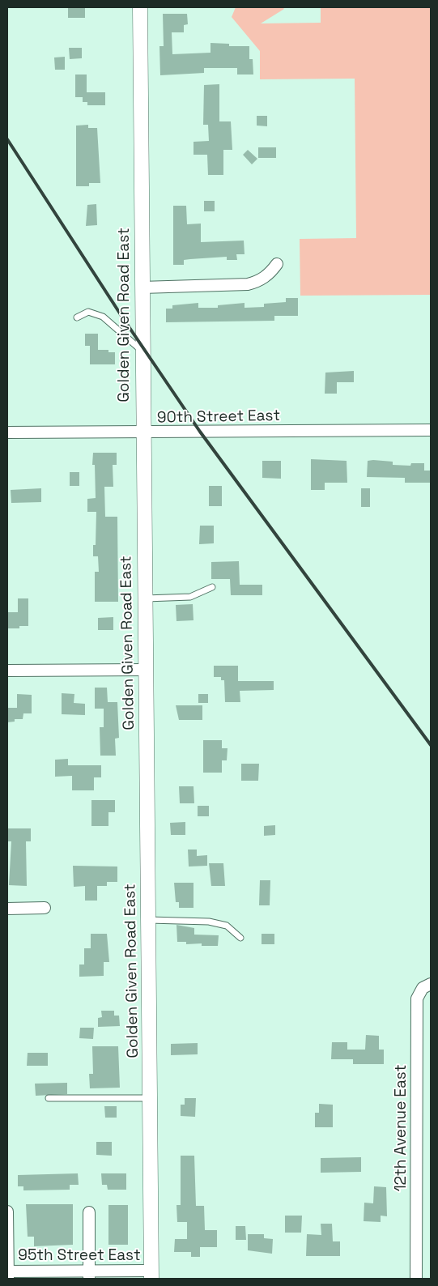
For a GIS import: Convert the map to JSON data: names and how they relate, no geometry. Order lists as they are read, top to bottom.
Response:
{
  "streets": {
    "street": [
      "Golden Given Road East",
      "90th Street East",
      "12th Avenue East",
      "95th Street East"
    ]
  },
  "crossings": [
    ["Golden Given Road East", "90th Street East"],
    ["Golden Given Road East", "95th Street East"]
  ]
}
